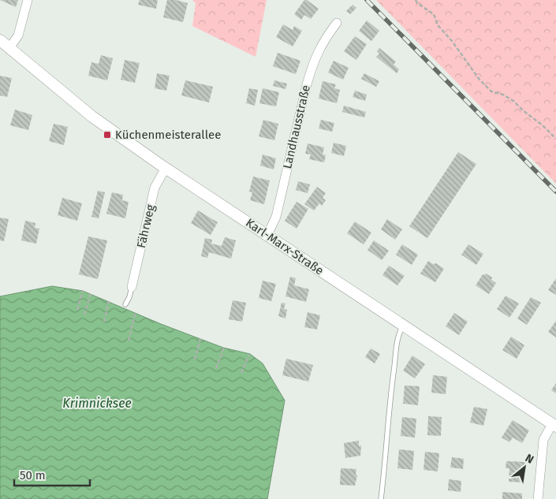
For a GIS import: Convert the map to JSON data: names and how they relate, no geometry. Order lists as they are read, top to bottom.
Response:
{
  "streets": {
    "street": ["Landhausstraße", "Fährweg", "Karl-Marx-Straße"]
  },
  "crossings": [
    ["Landhausstraße", "Karl-Marx-Straße"],
    ["Fährweg", "Karl-Marx-Straße"]
  ],
  "water": ["Krimnicksee"],
  "places": {
    "transit": ["Küchenmeisterallee"]
  },
  "scale_bar": "50 m",
  "north": "top right"
}
